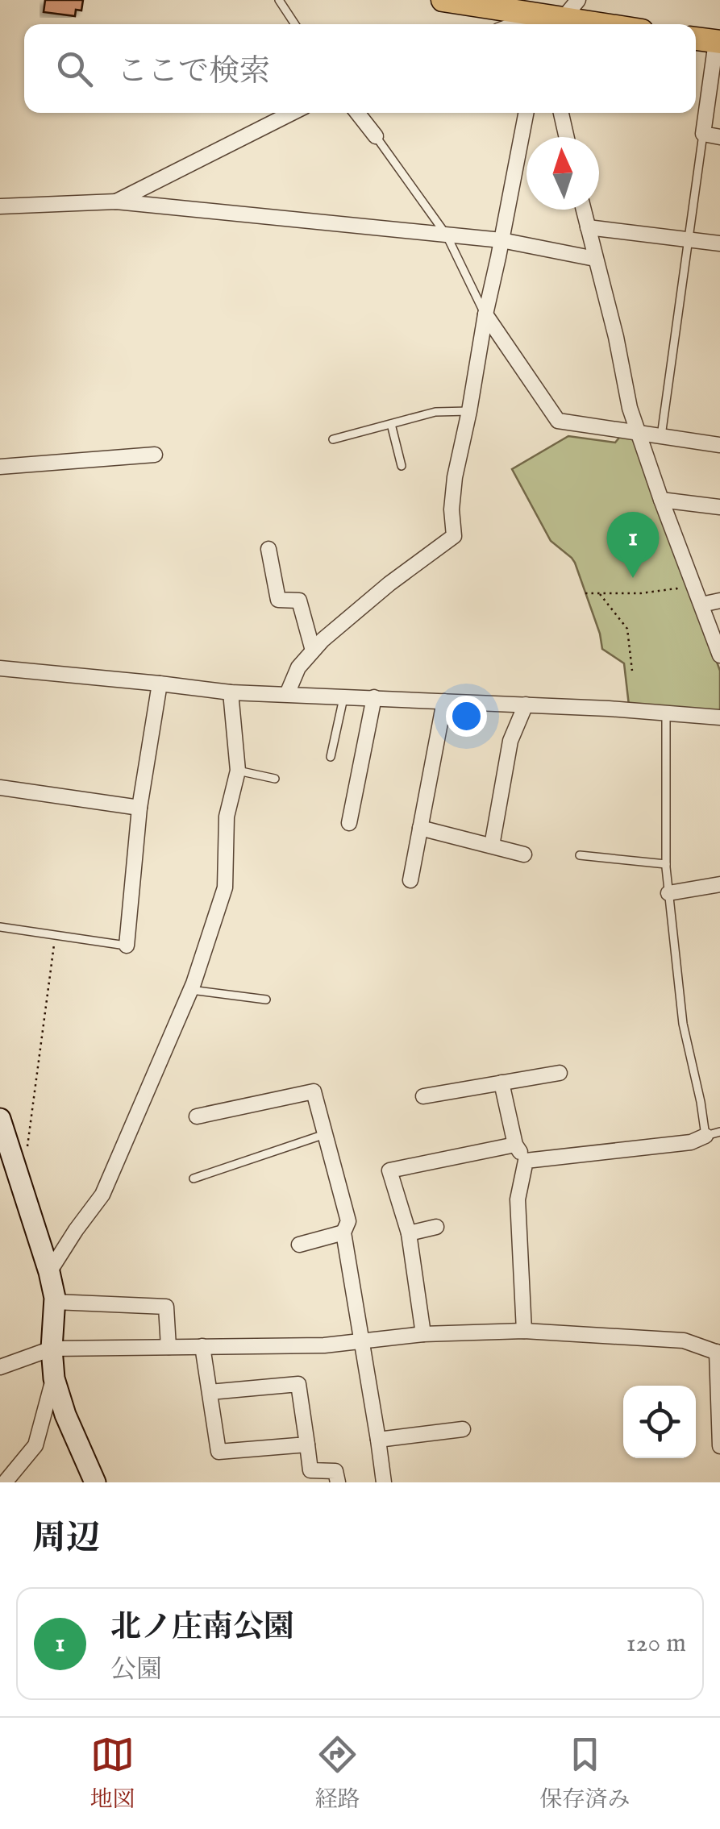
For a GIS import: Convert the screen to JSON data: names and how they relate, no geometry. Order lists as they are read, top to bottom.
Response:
{
  "north": "top",
  "page": {
    "search": "ここで検索",
    "pins": "1",
    "heading": "周辺",
    "list": [
      {
        "mark": "1",
        "name": "北ノ庄南公園",
        "note": "公園",
        "value": "120 m"
      }
    ],
    "nav": ["地図", "経路", "保存済み"]
  }
}
